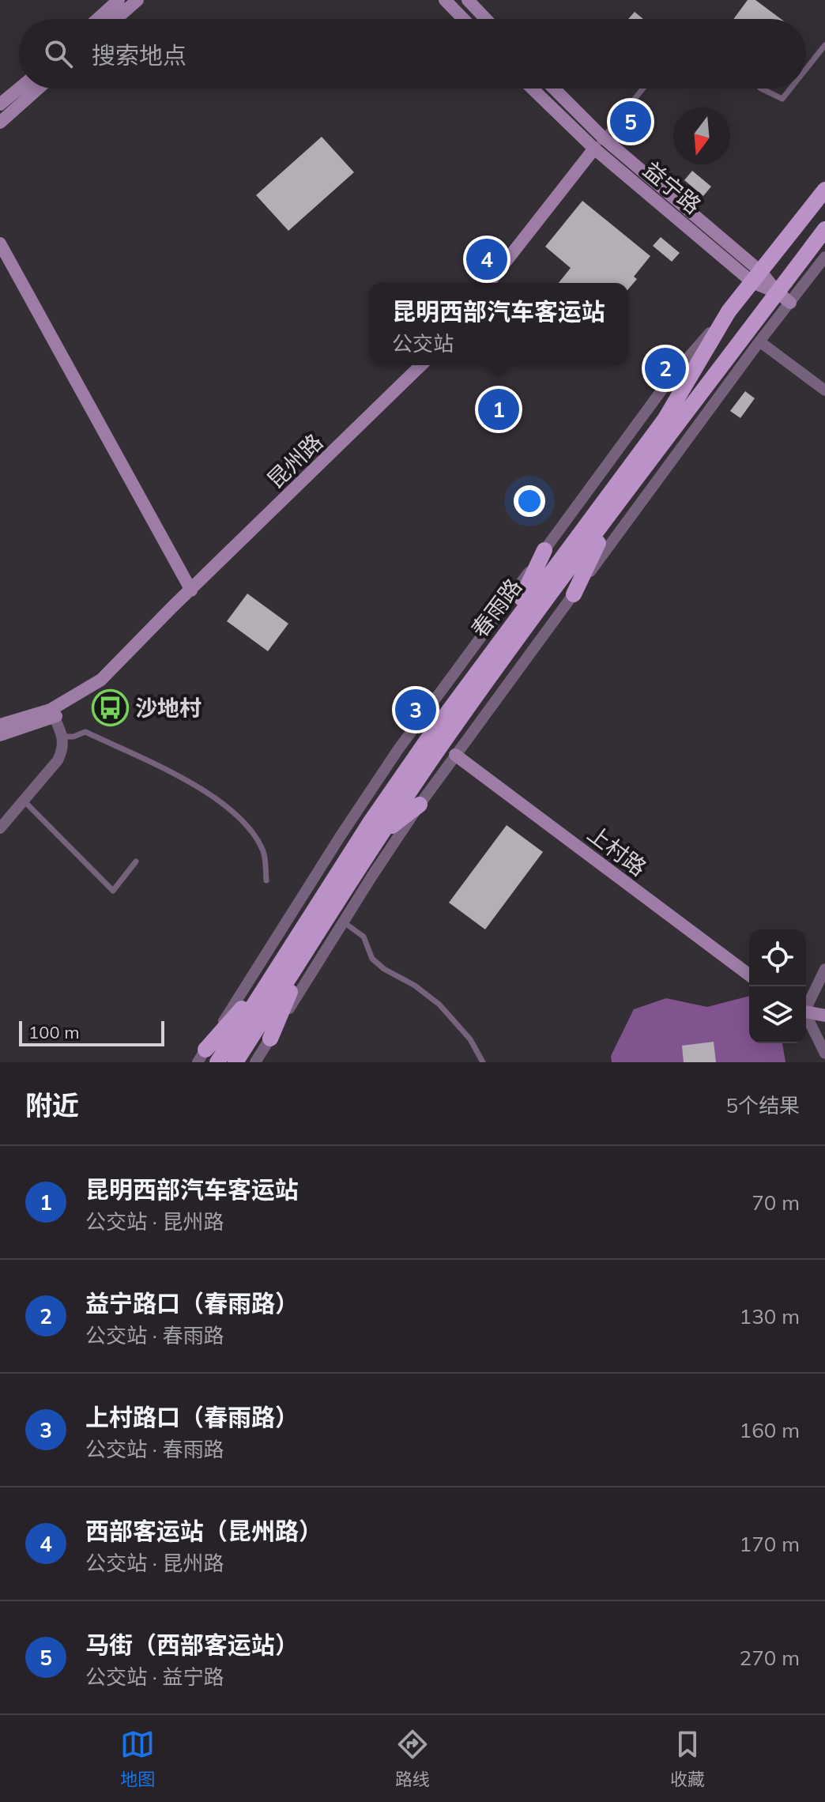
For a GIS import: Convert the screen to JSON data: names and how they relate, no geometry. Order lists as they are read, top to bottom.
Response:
{
  "streets": {
    "main road": [
      "益宁路",
      "昆州路",
      "春雨路",
      "上村路"
    ]
  },
  "crossings": [
    ["益宁路", "春雨路"]
  ],
  "places": {
    "bus stop": ["沙地村"]
  },
  "scale_bar": "100 m",
  "north": "bottom",
  "page": {
    "search": "搜索地点",
    "pins": [
      "5",
      "4",
      "2",
      "1",
      "3"
    ],
    "popup": ["昆明西部汽车客运站", "公交站"],
    "scale": "100 m",
    "heading": ["附近", "5个结果"],
    "list": [
      {
        "mark": "1",
        "name": "昆明西部汽车客运站",
        "note": "公交站 · 昆州路",
        "value": "70 m"
      },
      {
        "mark": "2",
        "name": "益宁路口（春雨路）",
        "note": "公交站 · 春雨路",
        "value": "130 m"
      },
      {
        "mark": "3",
        "name": "上村路口（春雨路）",
        "note": "公交站 · 春雨路",
        "value": "160 m"
      },
      {
        "mark": "4",
        "name": "西部客运站（昆州路）",
        "note": "公交站 · 昆州路",
        "value": "170 m"
      },
      {
        "mark": "5",
        "name": "马街（西部客运站）",
        "note": "公交站 · 益宁路",
        "value": "270 m"
      }
    ],
    "nav": ["地图", "路线", "收藏"]
  }
}
